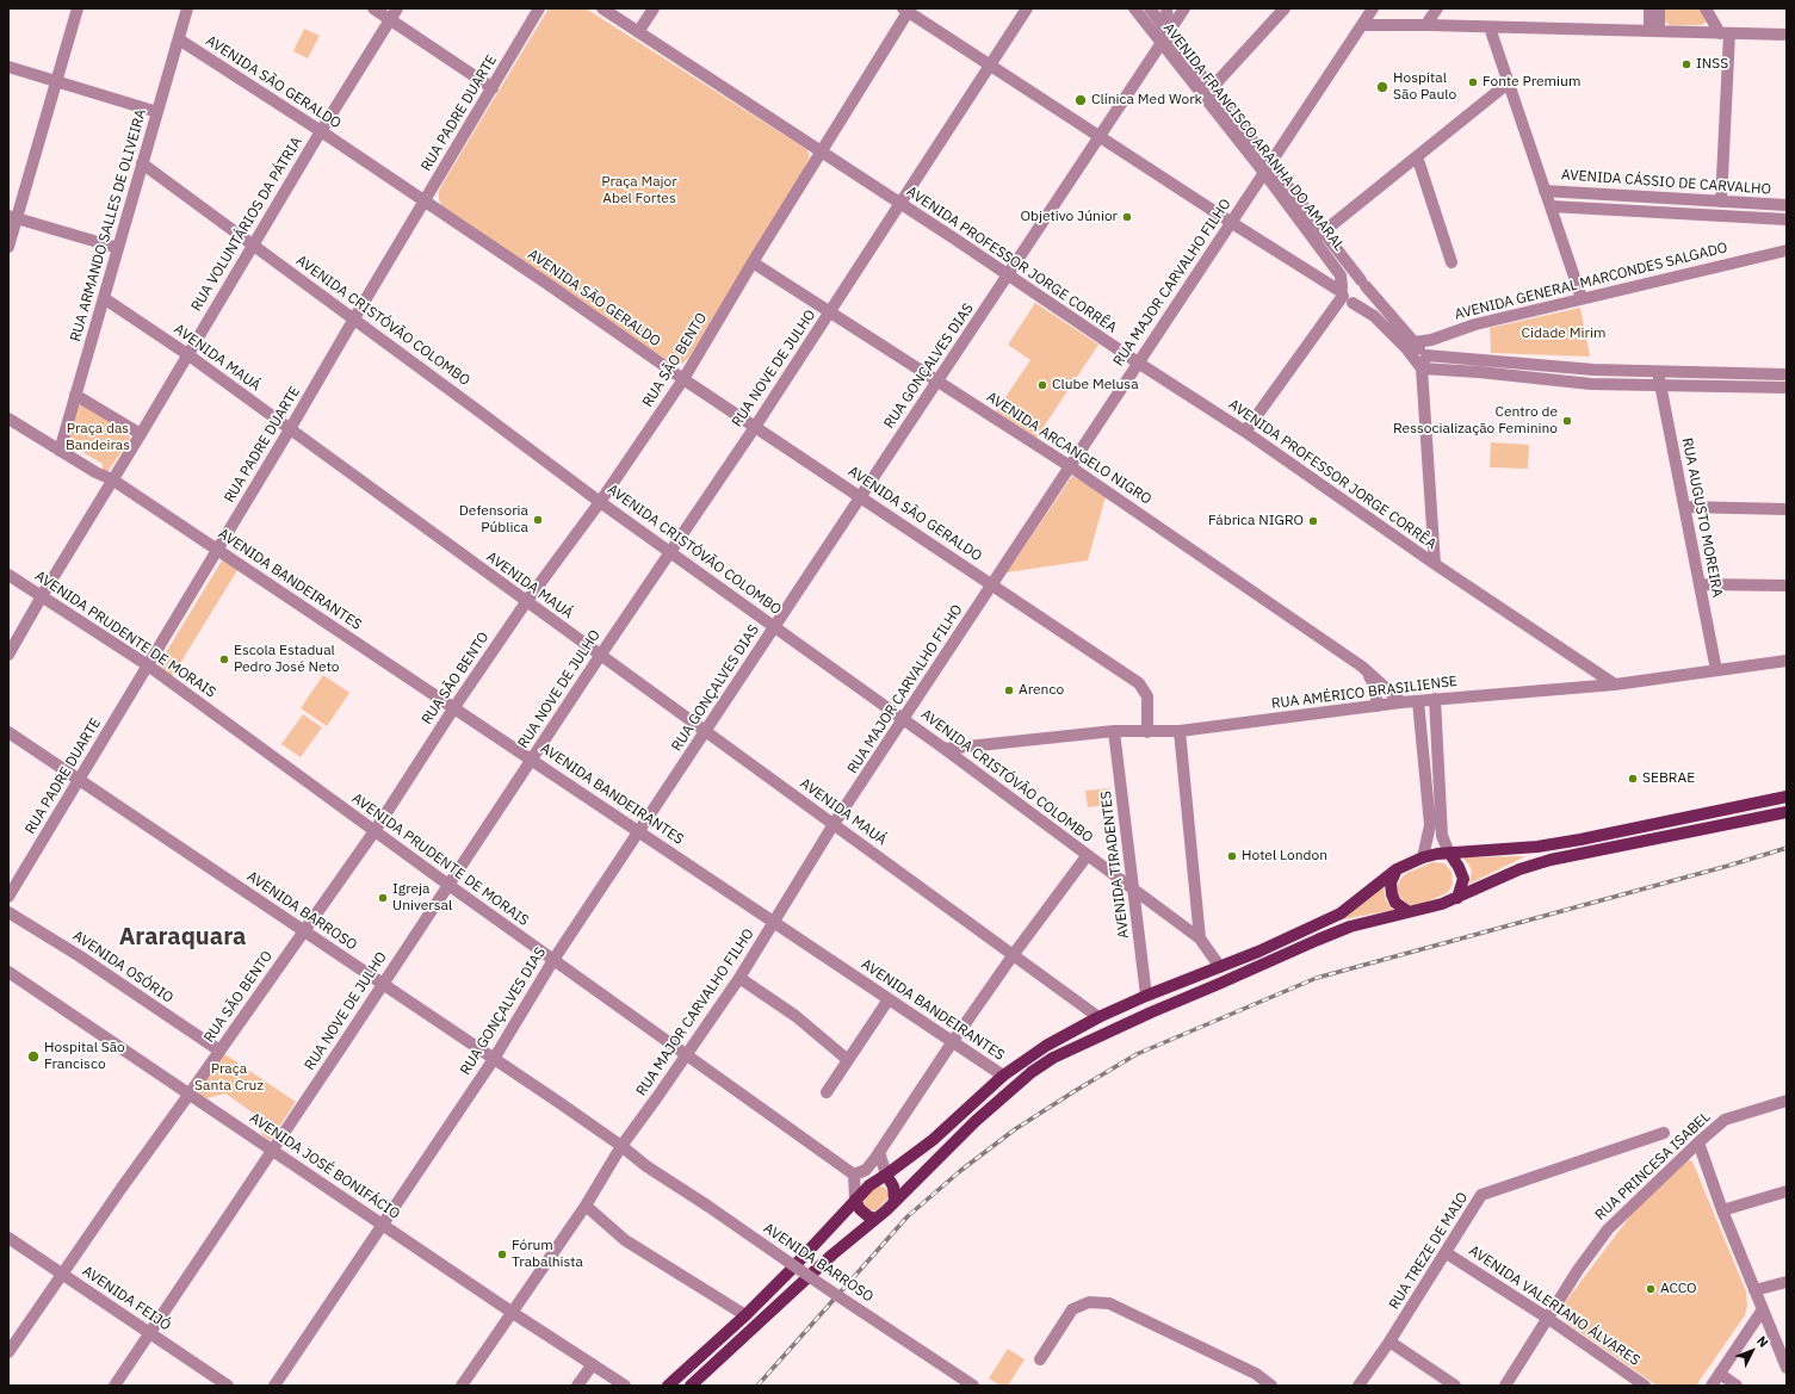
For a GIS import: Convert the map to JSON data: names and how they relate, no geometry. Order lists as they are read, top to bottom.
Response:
{
  "streets": {
    "street": [
      "AVENIDA SÃO GERALDO",
      "RUA PADRE DUARTE",
      "AVENIDA FRANCISCO ARANHA DO AMARAL",
      "AVENIDA CÁSSIO DE CARVALHO",
      "RUA VOLUNTÁRIOS DA PÁTRIA",
      "RUA ARMANDO SALLES DE OLIVEIRA",
      "AVENIDA PROFESSOR JORGE CORRÊA",
      "AVENIDA GENERAL MARCONDES SALGADO",
      "RUA MAJOR CARVALHO FILHO",
      "AVENIDA CRISTÓVÃO COLOMBO",
      "AVENIDA MAUÁ",
      "RUA SÃO BENTO",
      "RUA GONÇALVES DIAS",
      "RUA NOVE DE JULHO",
      "AVENIDA ARCANGELO NIGRO",
      "RUA AUGUSTO MOREIRA",
      "AVENIDA BANDEIRANTES",
      "AVENIDA PRUDENTE DE MORAIS",
      "RUA AMÉRICO BRASILIENSE",
      "AVENIDA TIRADENTES",
      "AVENIDA BARROSO",
      "AVENIDA OSÓRIO",
      "AVENIDA JOSÉ BONIFÁCIO",
      "RUA PRINCESA ISABEL",
      "RUA TREZE DE MAIO",
      "AVENIDA FEIJÓ",
      "AVENIDA VALERIANO ÁLVARES"
    ]
  },
  "crossings": [
    ["AVENIDA SÃO GERALDO", "RUA PADRE DUARTE"],
    ["AVENIDA SÃO GERALDO", "RUA VOLUNTÁRIOS DA PÁTRIA"],
    ["AVENIDA SÃO GERALDO", "RUA ARMANDO SALLES DE OLIVEIRA"],
    ["AVENIDA SÃO GERALDO", "RUA MAJOR CARVALHO FILHO"],
    ["AVENIDA SÃO GERALDO", "RUA SÃO BENTO"],
    ["AVENIDA SÃO GERALDO", "RUA GONÇALVES DIAS"],
    ["AVENIDA SÃO GERALDO", "RUA NOVE DE JULHO"],
    ["AVENIDA SÃO GERALDO", "RUA AMÉRICO BRASILIENSE"],
    ["RUA PADRE DUARTE", "AVENIDA CRISTÓVÃO COLOMBO"],
    ["RUA PADRE DUARTE", "AVENIDA MAUÁ"],
    ["RUA PADRE DUARTE", "AVENIDA BANDEIRANTES"],
    ["RUA PADRE DUARTE", "AVENIDA PRUDENTE DE MORAIS"],
    ["RUA PADRE DUARTE", "AVENIDA BARROSO"],
    ["AVENIDA FRANCISCO ARANHA DO AMARAL", "AVENIDA GENERAL MARCONDES SALGADO"],
    ["AVENIDA FRANCISCO ARANHA DO AMARAL", "RUA MAJOR CARVALHO FILHO"],
    ["AVENIDA FRANCISCO ARANHA DO AMARAL", "RUA GONÇALVES DIAS"],
    ["RUA VOLUNTÁRIOS DA PÁTRIA", "AVENIDA CRISTÓVÃO COLOMBO"],
    ["RUA VOLUNTÁRIOS DA PÁTRIA", "AVENIDA MAUÁ"],
    ["RUA VOLUNTÁRIOS DA PÁTRIA", "AVENIDA BANDEIRANTES"],
    ["RUA VOLUNTÁRIOS DA PÁTRIA", "AVENIDA PRUDENTE DE MORAIS"],
    ["RUA ARMANDO SALLES DE OLIVEIRA", "AVENIDA CRISTÓVÃO COLOMBO"],
    ["RUA ARMANDO SALLES DE OLIVEIRA", "AVENIDA MAUÁ"],
    ["RUA ARMANDO SALLES DE OLIVEIRA", "AVENIDA BANDEIRANTES"],
    ["AVENIDA PROFESSOR JORGE CORRÊA", "RUA MAJOR CARVALHO FILHO"],
    ["AVENIDA PROFESSOR JORGE CORRÊA", "RUA SÃO BENTO"],
    ["AVENIDA PROFESSOR JORGE CORRÊA", "RUA GONÇALVES DIAS"],
    ["AVENIDA PROFESSOR JORGE CORRÊA", "RUA NOVE DE JULHO"],
    ["AVENIDA PROFESSOR JORGE CORRÊA", "RUA AMÉRICO BRASILIENSE"],
    ["RUA MAJOR CARVALHO FILHO", "AVENIDA CRISTÓVÃO COLOMBO"],
    ["RUA MAJOR CARVALHO FILHO", "AVENIDA MAUÁ"],
    ["RUA MAJOR CARVALHO FILHO", "AVENIDA ARCANGELO NIGRO"],
    ["RUA MAJOR CARVALHO FILHO", "AVENIDA BANDEIRANTES"],
    ["RUA MAJOR CARVALHO FILHO", "AVENIDA PRUDENTE DE MORAIS"],
    ["RUA MAJOR CARVALHO FILHO", "AVENIDA BARROSO"],
    ["RUA MAJOR CARVALHO FILHO", "AVENIDA JOSÉ BONIFÁCIO"],
    ["AVENIDA CRISTÓVÃO COLOMBO", "RUA SÃO BENTO"],
    ["AVENIDA CRISTÓVÃO COLOMBO", "RUA GONÇALVES DIAS"],
    ["AVENIDA CRISTÓVÃO COLOMBO", "RUA NOVE DE JULHO"],
    ["AVENIDA CRISTÓVÃO COLOMBO", "RUA AMÉRICO BRASILIENSE"],
    ["AVENIDA CRISTÓVÃO COLOMBO", "AVENIDA TIRADENTES"],
    ["AVENIDA MAUÁ", "RUA SÃO BENTO"],
    ["AVENIDA MAUÁ", "RUA GONÇALVES DIAS"],
    ["AVENIDA MAUÁ", "RUA NOVE DE JULHO"],
    ["RUA SÃO BENTO", "AVENIDA ARCANGELO NIGRO"],
    ["RUA SÃO BENTO", "AVENIDA BANDEIRANTES"],
    ["RUA SÃO BENTO", "AVENIDA PRUDENTE DE MORAIS"],
    ["RUA SÃO BENTO", "AVENIDA BARROSO"],
    ["RUA SÃO BENTO", "AVENIDA OSÓRIO"],
    ["RUA SÃO BENTO", "AVENIDA JOSÉ BONIFÁCIO"],
    ["RUA SÃO BENTO", "AVENIDA FEIJÓ"],
    ["RUA GONÇALVES DIAS", "AVENIDA ARCANGELO NIGRO"],
    ["RUA GONÇALVES DIAS", "AVENIDA BANDEIRANTES"],
    ["RUA GONÇALVES DIAS", "AVENIDA PRUDENTE DE MORAIS"],
    ["RUA GONÇALVES DIAS", "AVENIDA BARROSO"],
    ["RUA GONÇALVES DIAS", "AVENIDA JOSÉ BONIFÁCIO"],
    ["RUA NOVE DE JULHO", "AVENIDA ARCANGELO NIGRO"],
    ["RUA NOVE DE JULHO", "AVENIDA BANDEIRANTES"],
    ["RUA NOVE DE JULHO", "AVENIDA PRUDENTE DE MORAIS"],
    ["RUA NOVE DE JULHO", "AVENIDA BARROSO"],
    ["RUA NOVE DE JULHO", "AVENIDA JOSÉ BONIFÁCIO"],
    ["RUA NOVE DE JULHO", "AVENIDA FEIJÓ"],
    ["AVENIDA ARCANGELO NIGRO", "RUA AMÉRICO BRASILIENSE"],
    ["RUA AUGUSTO MOREIRA", "RUA AMÉRICO BRASILIENSE"],
    ["RUA AMÉRICO BRASILIENSE", "AVENIDA TIRADENTES"],
    ["RUA PRINCESA ISABEL", "AVENIDA VALERIANO ÁLVARES"],
    ["RUA TREZE DE MAIO", "AVENIDA VALERIANO ÁLVARES"]
  ],
  "districts": ["Araraquara"],
  "parks": [
    "Praça Major Abel Fortes",
    "Cidade Mirim",
    "Praça das Bandeiras",
    "Praça Santa Cruz"
  ],
  "places": [
    "INSS",
    "Fonte Premium",
    "Hospital São Paulo",
    "Clínica Med Work",
    "Objetivo Júnior",
    "Clube Melusa",
    "Centro de Ressocialização Feminino",
    "Defensoria Pública",
    "Fábrica NIGRO",
    "Escola Estadual Pedro José Neto",
    "Arenco",
    "SEBRAE",
    "Hotel London",
    "Igreja Universal",
    "Hospital São Francisco",
    "Fórum Trabalhista",
    "ACCO"
  ],
  "north": "top right"
}
